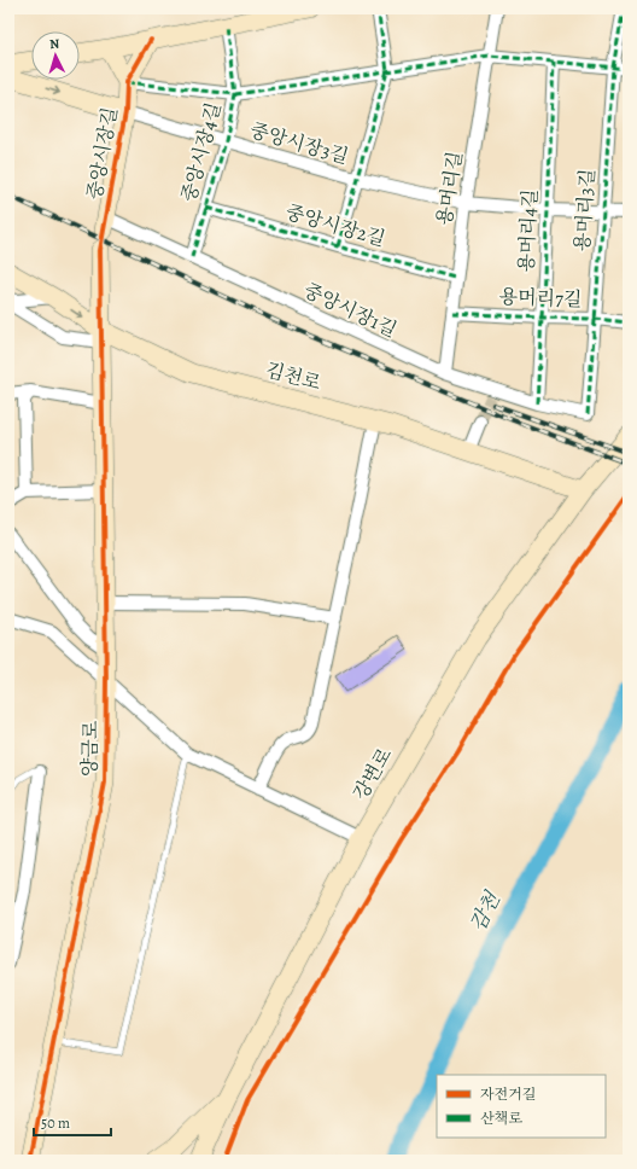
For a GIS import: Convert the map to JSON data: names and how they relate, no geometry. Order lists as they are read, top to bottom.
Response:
{
  "streets": {
    "street": [
      "중앙시장3길",
      "중앙시장4길",
      "중앙시장길",
      "용머리길",
      "용머리3길",
      "중앙시장2길",
      "용머리4길",
      "용머리7길",
      "중앙시장1길",
      "김천로",
      "양금로",
      "강변로"
    ]
  },
  "crossings": [
    ["중앙시장3길", "중앙시장4길"],
    ["중앙시장3길", "중앙시장길"],
    ["중앙시장3길", "용머리길"],
    ["중앙시장3길", "용머리3길"],
    ["중앙시장3길", "용머리4길"],
    ["중앙시장4길", "중앙시장길"],
    ["중앙시장4길", "중앙시장2길"],
    ["중앙시장4길", "중앙시장1길"],
    ["중앙시장길", "용머리길"],
    ["중앙시장길", "용머리3길"],
    ["중앙시장길", "용머리4길"],
    ["중앙시장길", "중앙시장1길"],
    ["용머리길", "중앙시장2길"],
    ["용머리길", "용머리7길"],
    ["용머리길", "중앙시장1길"],
    ["용머리3길", "용머리7길"],
    ["용머리3길", "중앙시장1길"],
    ["용머리4길", "용머리7길"],
    ["용머리4길", "중앙시장1길"],
    ["김천로", "양금로"],
    ["김천로", "강변로"]
  ],
  "water": ["감천"],
  "legend": ["자전거길", "산책로"],
  "scale_bar": "50 m",
  "north": "top"
}
